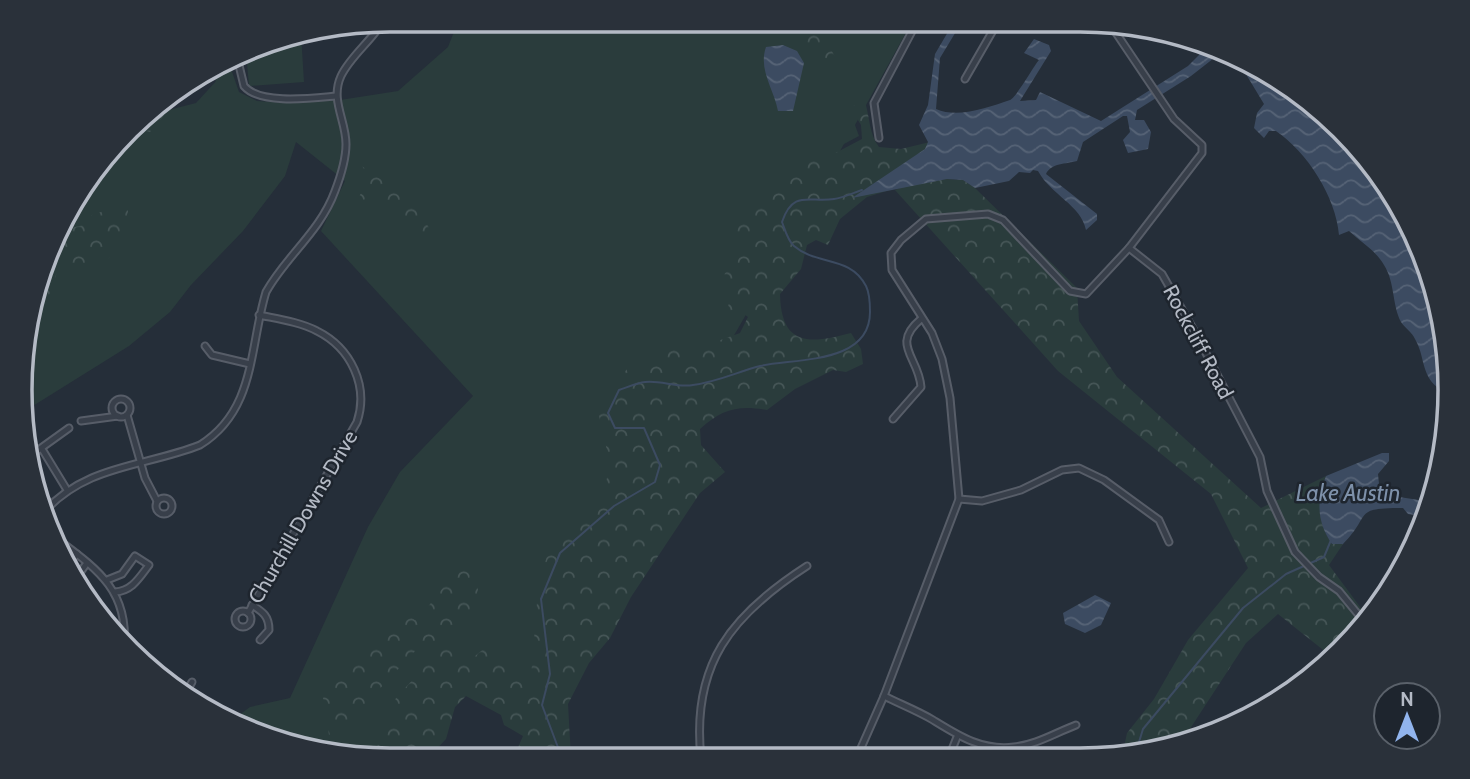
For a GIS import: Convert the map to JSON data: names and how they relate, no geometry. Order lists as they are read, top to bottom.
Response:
{
  "streets": {
    "street": ["Rockcliff Road", "Churchill Downs Drive"]
  },
  "water": ["Lake Austin"],
  "north": "top"
}
